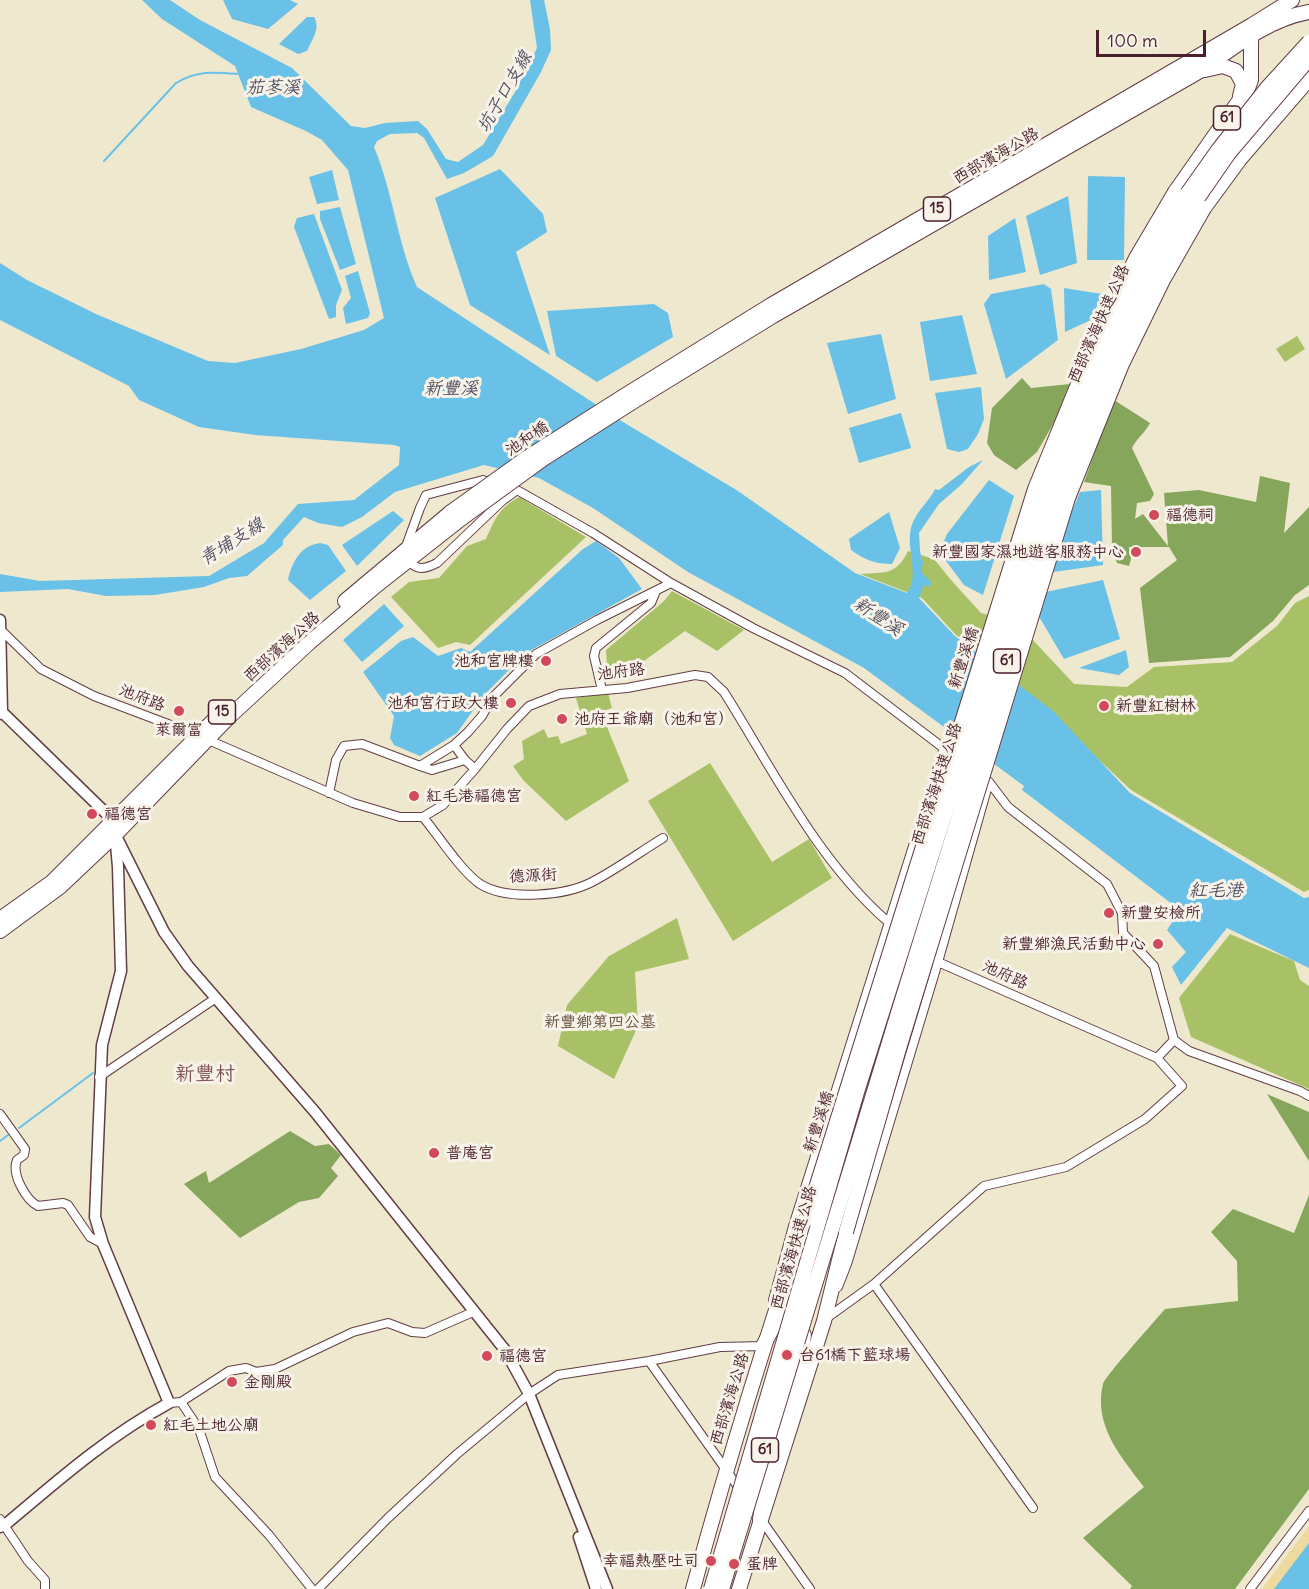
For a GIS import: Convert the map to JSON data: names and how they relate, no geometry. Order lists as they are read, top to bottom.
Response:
{
  "streets": {
    "main road": [
      "61",
      "西部濱海公路",
      "15",
      "西部濱海快速公路",
      "池和橋",
      "新豐溪橋"
    ],
    "street": ["池府路", "德源街"]
  },
  "crossings": [
    ["61", "西部濱海公路"],
    ["61", "新豐溪橋"],
    ["西部濱海公路", "池和橋"],
    ["西部濱海公路", "新豐溪橋"],
    ["西部濱海公路", "池府路"],
    ["池府路", "德源街"]
  ],
  "districts": ["新豐村"],
  "water": [
    "茄苳溪",
    "坑子口支線",
    "新豐溪",
    "青埔支線",
    "紅毛港"
  ],
  "parks": ["新豐鄉第四公墓"],
  "places": [
    "福德祠",
    "新豐國家濕地遊客服務中心",
    "池和宫牌樓",
    "池和宮行政大樓",
    "新豐紅樹林",
    "萊爾富",
    "池府王爺廟（池和宮）",
    "紅毛港福德宮",
    "福德宮",
    "新豐安檢所",
    "新豐鄉漁民活動中心",
    "普庵宫",
    "台61橋下籃球場",
    "福德宫",
    "金剛殿",
    "紅毛土地公廟",
    "幸福熱壓吐司",
    "蛋牌"
  ],
  "scale_bar": "100 m"
}
